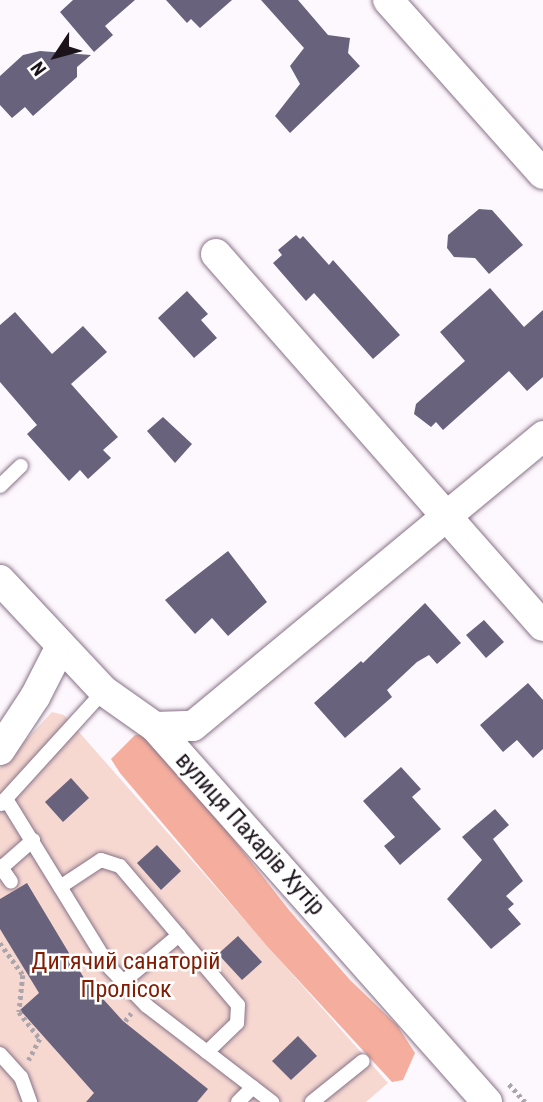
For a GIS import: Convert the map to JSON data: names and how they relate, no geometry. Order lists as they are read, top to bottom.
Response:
{
  "streets": {
    "street": ["вулиця Пахарів Хутір"]
  },
  "parks": ["Дитячий санаторій Пролісок"],
  "north": "bottom left"
}
